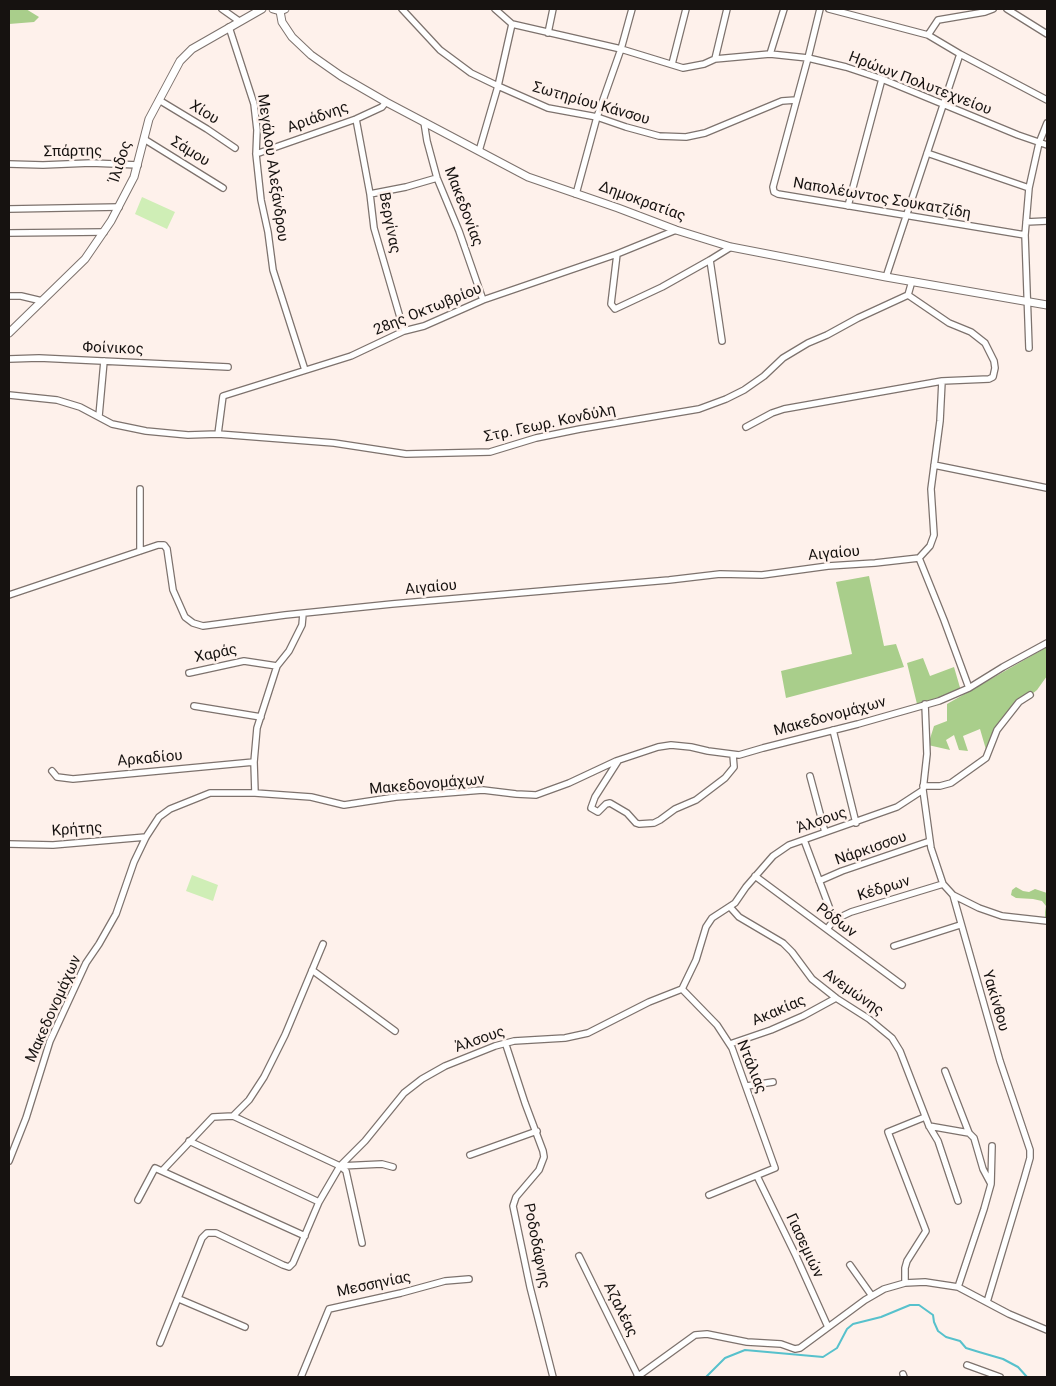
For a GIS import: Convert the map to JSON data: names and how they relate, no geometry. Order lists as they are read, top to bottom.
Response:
{
  "streets": {
    "street": [
      "Ηρώων Πολυτεχνείου",
      "Σωτηρίου Κάνσου",
      "Χίου",
      "Αριάδνης",
      "Σπάρτης",
      "Σάμου",
      "Ίλιδος",
      "Μεγάλου Αλεξάνδρου",
      "Ναπολέωντος Σουκατζίδη",
      "Δημοκρατίας",
      "Μακεδονίας",
      "Βεργίνας",
      "28ης Οκτωβρίου",
      "Φοίνικος",
      "Στρ. Γεωρ. Κονδύλη",
      "Αιγαίου",
      "Χαράς",
      "Μακεδονομάχων",
      "Αρκαδίου",
      "Άλσους",
      "Κρήτης",
      "Νάρκισσου",
      "Κέδρων",
      "Ρόδων",
      "Ανεμώνης",
      "Υακίνθου",
      "Ακακίας",
      "Ντάλιας",
      "Ροδοδάφνης",
      "Γιασεμιών",
      "Μεσσηνίας",
      "Αζαλέας"
    ]
  },
  "crossings": [
    ["Ηρώων Πολυτεχνείου", "Ναπολέωντος Σουκατζίδη"],
    ["Σωτηρίου Κάνσου", "Ναπολέωντος Σουκατζίδη"],
    ["Χίου", "Ίλιδος"],
    ["Αριάδνης", "Μεγάλου Αλεξάνδρου"],
    ["Αριάδνης", "Δημοκρατίας"],
    ["Αριάδνης", "Βεργίνας"],
    ["Σπάρτης", "Ίλιδος"],
    ["Σάμου", "Ίλιδος"],
    ["Ίλιδος", "Μεγάλου Αλεξάνδρου"],
    ["Μεγάλου Αλεξάνδρου", "28ης Οκτωβρίου"],
    ["Δημοκρατίας", "Μακεδονίας"],
    ["Δημοκρατίας", "28ης Οκτωβρίου"],
    ["Μακεδονίας", "28ης Οκτωβρίου"],
    ["Βεργίνας", "28ης Οκτωβρίου"],
    ["28ης Οκτωβρίου", "Στρ. Γεωρ. Κονδύλη"],
    ["Μακεδονομάχων", "Κρήτης"],
    ["Μακεδονομάχων", "Υακίνθου"],
    ["Άλσους", "Ρόδων"],
    ["Άλσους", "Ανεμώνης"],
    ["Άλσους", "Υακίνθου"],
    ["Άλσους", "Ντάλιας"],
    ["Άλσους", "Ροδοδάφνης"],
    ["Νάρκισσου", "Υακίνθου"],
    ["Κέδρων", "Υακίνθου"],
    ["Ανεμώνης", "Ακακίας"],
    ["Ακακίας", "Ντάλιας"],
    ["Ντάλιας", "Γιασεμιών"]
  ]
}
